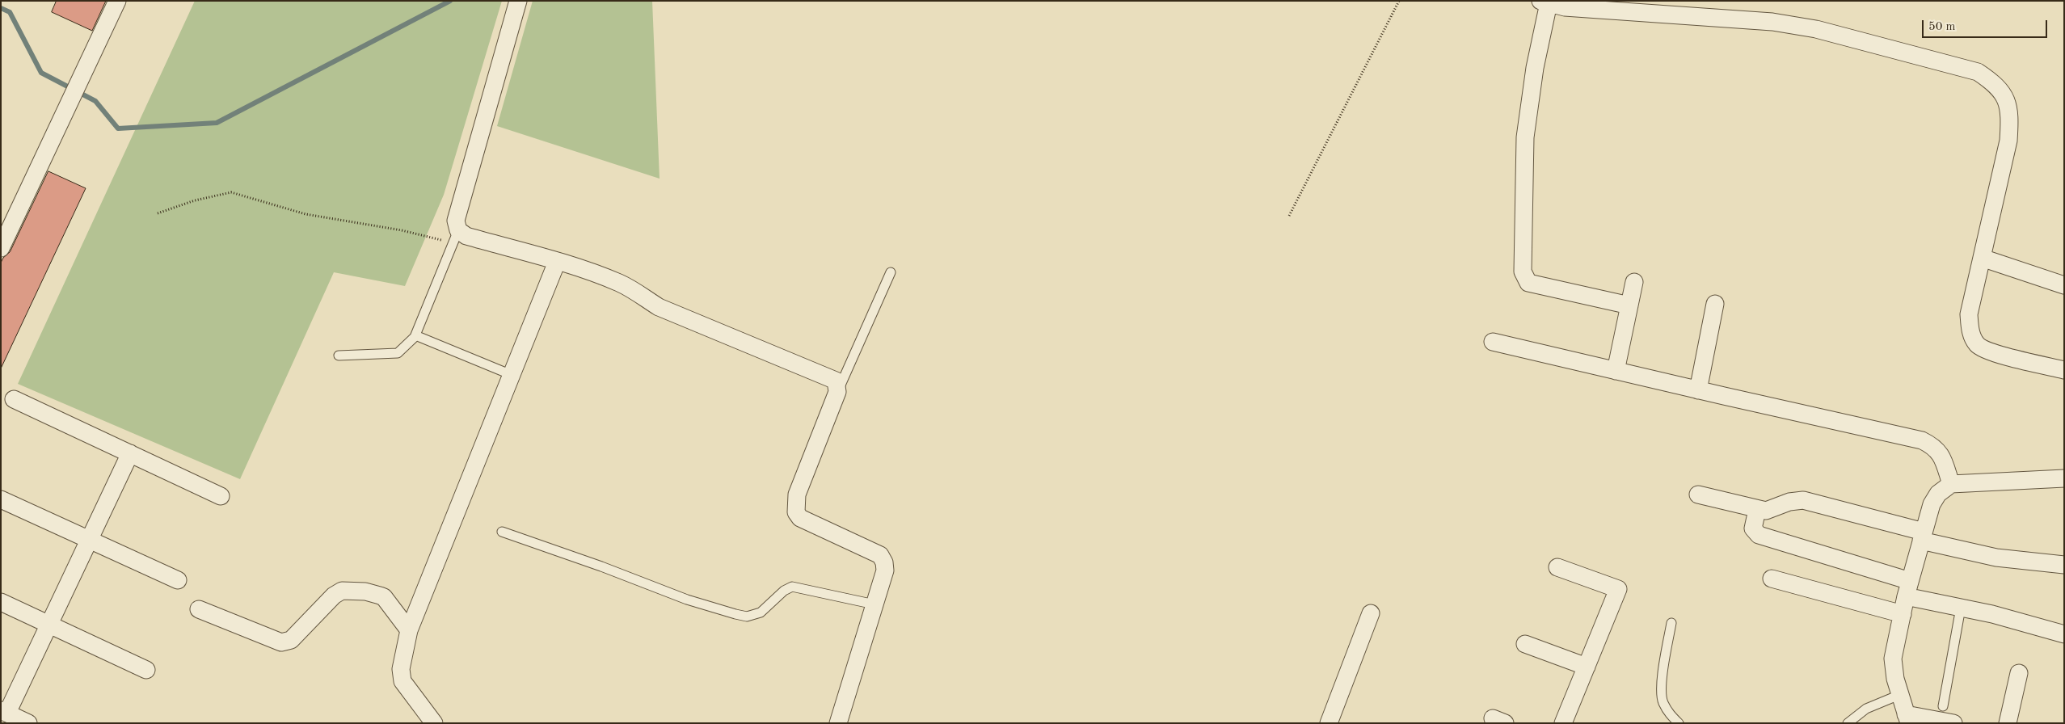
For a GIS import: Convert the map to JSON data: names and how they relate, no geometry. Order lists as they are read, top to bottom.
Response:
{
  "scale_bar": "50 m"
}
